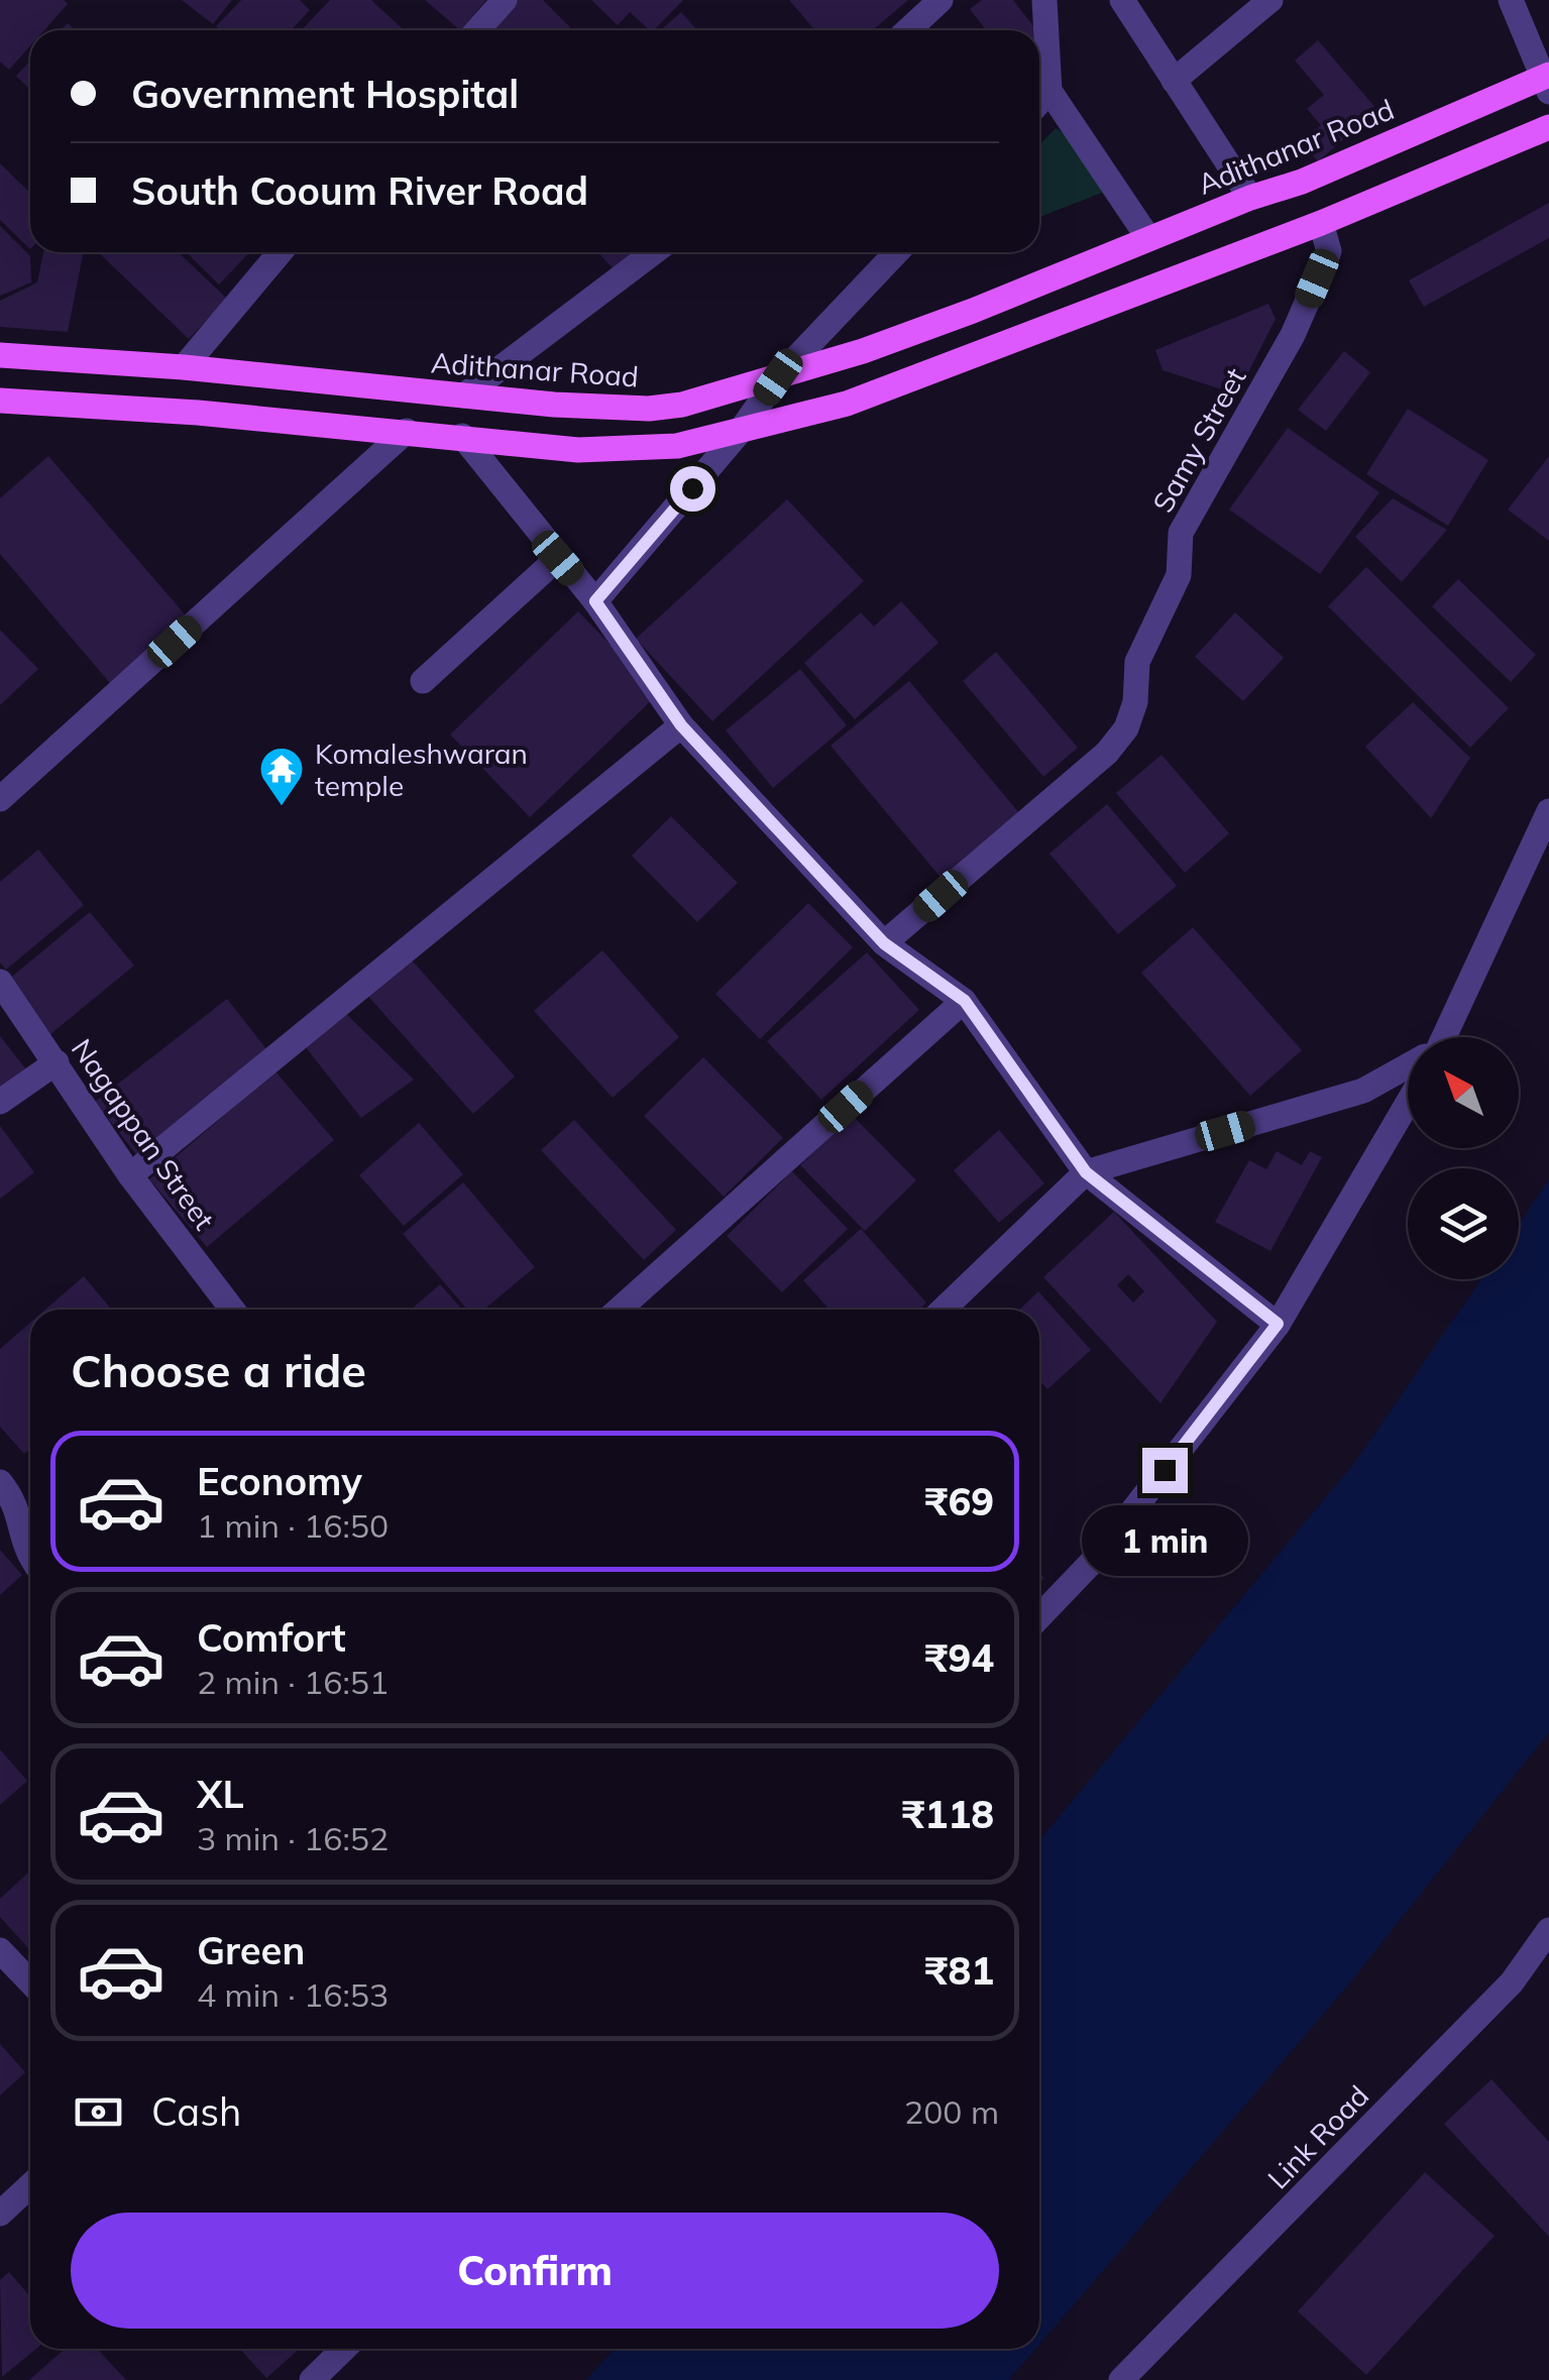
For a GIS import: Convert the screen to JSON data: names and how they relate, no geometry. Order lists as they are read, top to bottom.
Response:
{
  "streets": {
    "main road": ["Adithanar Road"],
    "street": ["Samy Street", "Nagappan Street", "Link Road"]
  },
  "places": {
    "temple": ["Komaleshwaran temple"]
  },
  "north": "top left",
  "page": {
    "banner": ["Government Hospital", "South Cooum River Road"],
    "heading": "Choose a ride",
    "list": [
      {
        "name": "Economy",
        "note": "1 min · 16:50",
        "value": "₹69"
      },
      {
        "name": "Comfort",
        "note": "2 min · 16:51",
        "value": "₹94"
      },
      {
        "name": "XL",
        "note": "3 min · 16:52",
        "value": "₹118"
      },
      {
        "name": "Green",
        "note": "4 min · 16:53",
        "value": "₹81"
      }
    ],
    "bubble": "1 min",
    "pay": ["Cash", "200 m"],
    "buttons": "Confirm"
  }
}
